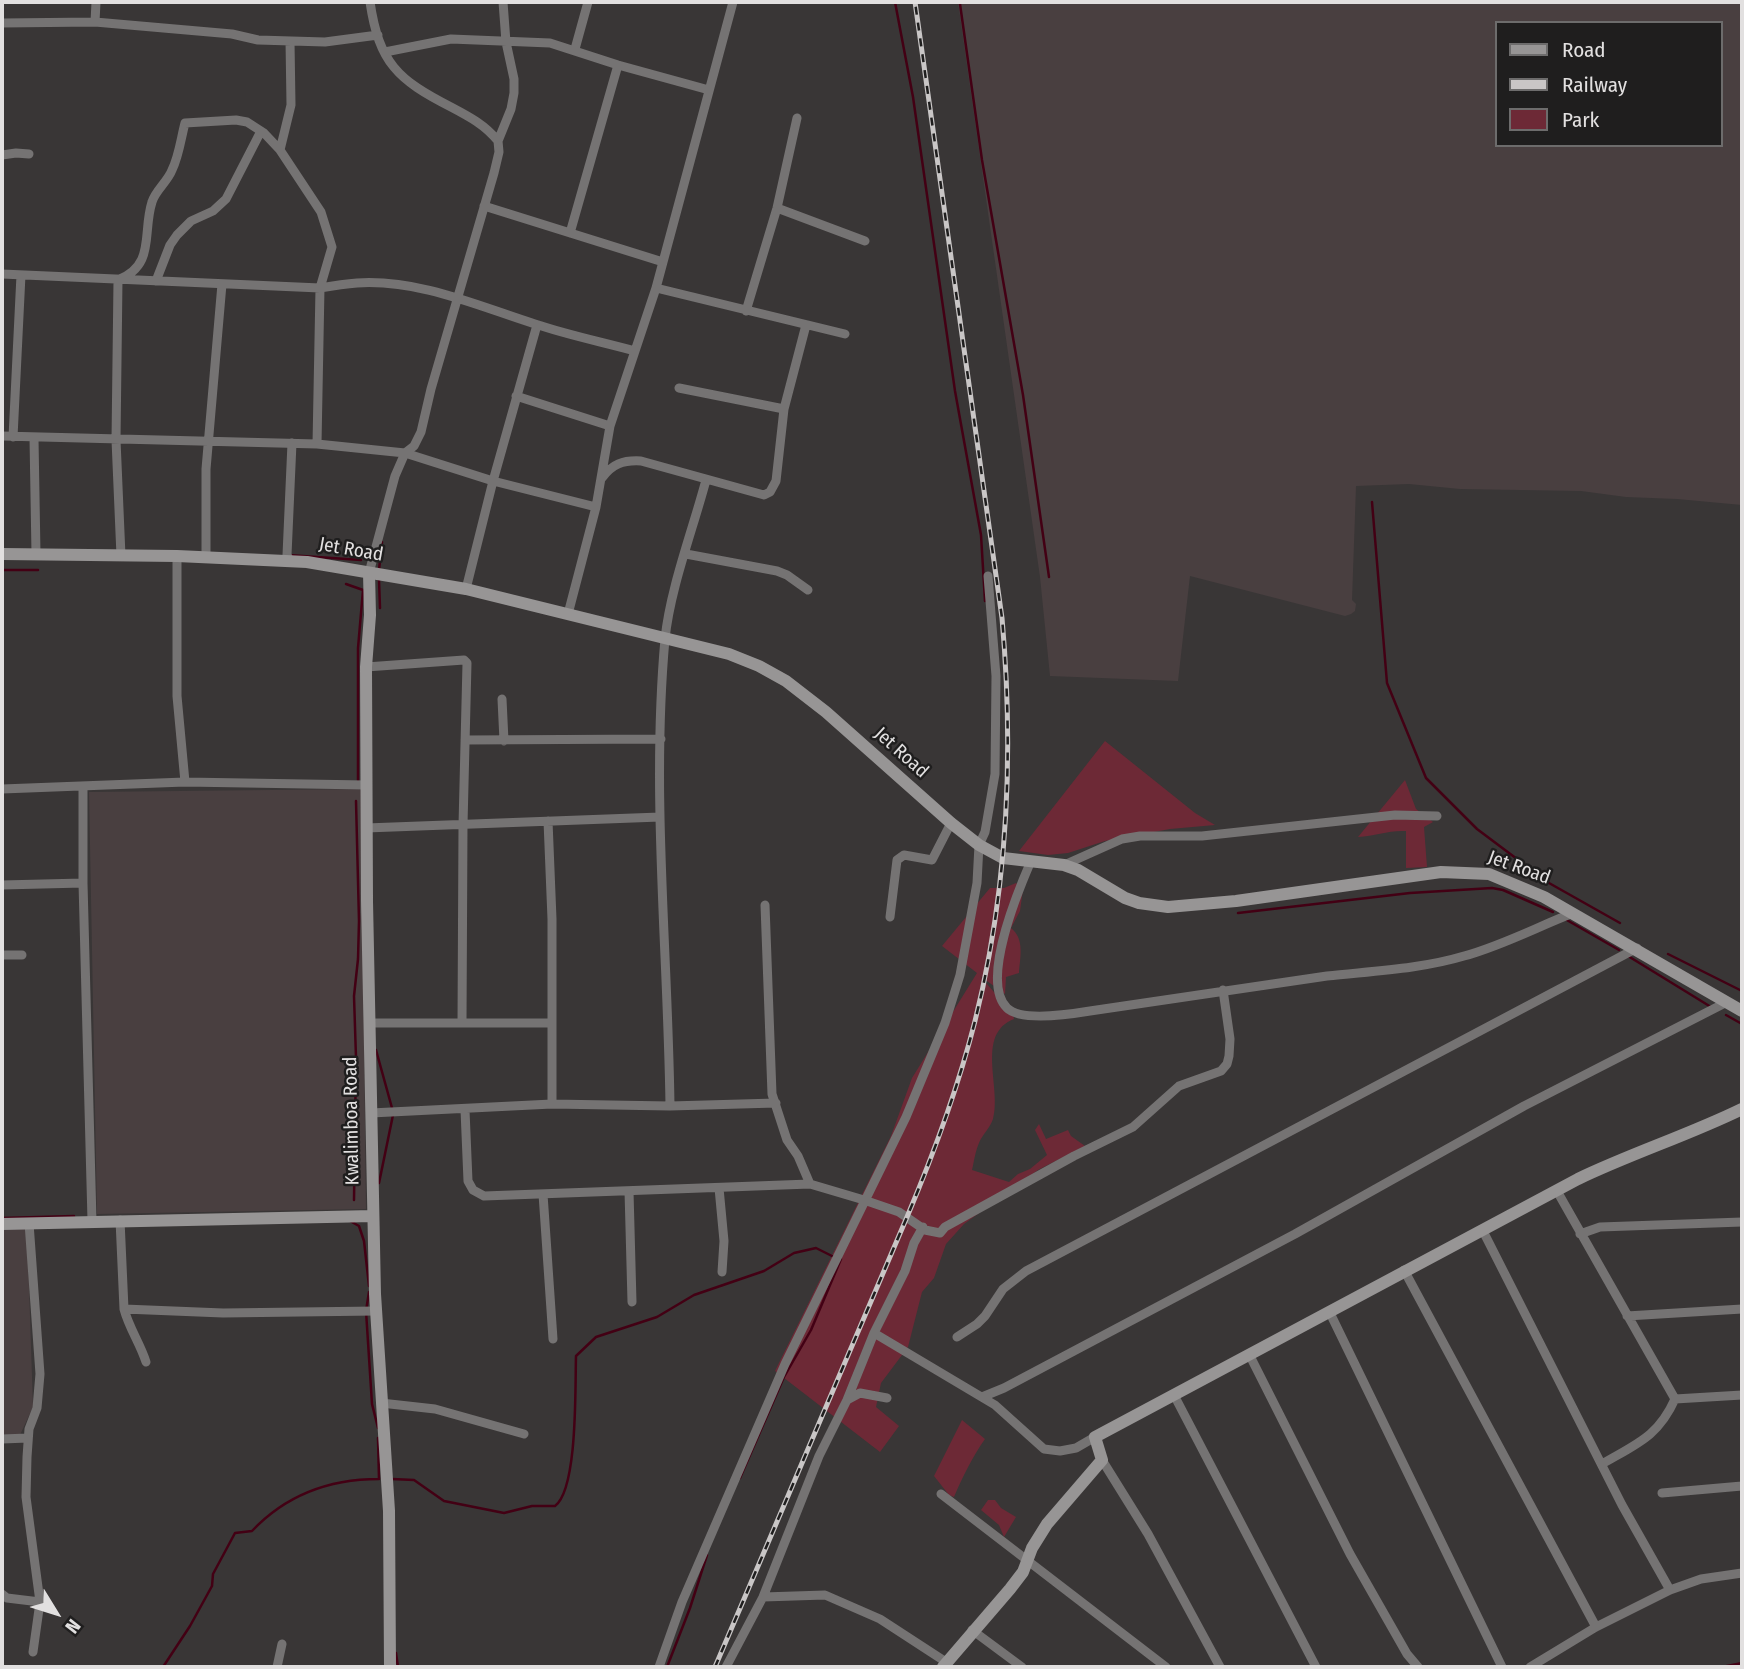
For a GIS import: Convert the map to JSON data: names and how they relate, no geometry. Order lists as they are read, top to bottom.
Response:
{
  "streets": {
    "street": ["Jet Road", "Kwalimboa Road"]
  },
  "crossings": [
    ["Jet Road", "Kwalimboa Road"]
  ],
  "legend": ["Road", "Railway", "Park"],
  "north": "bottom right"
}
